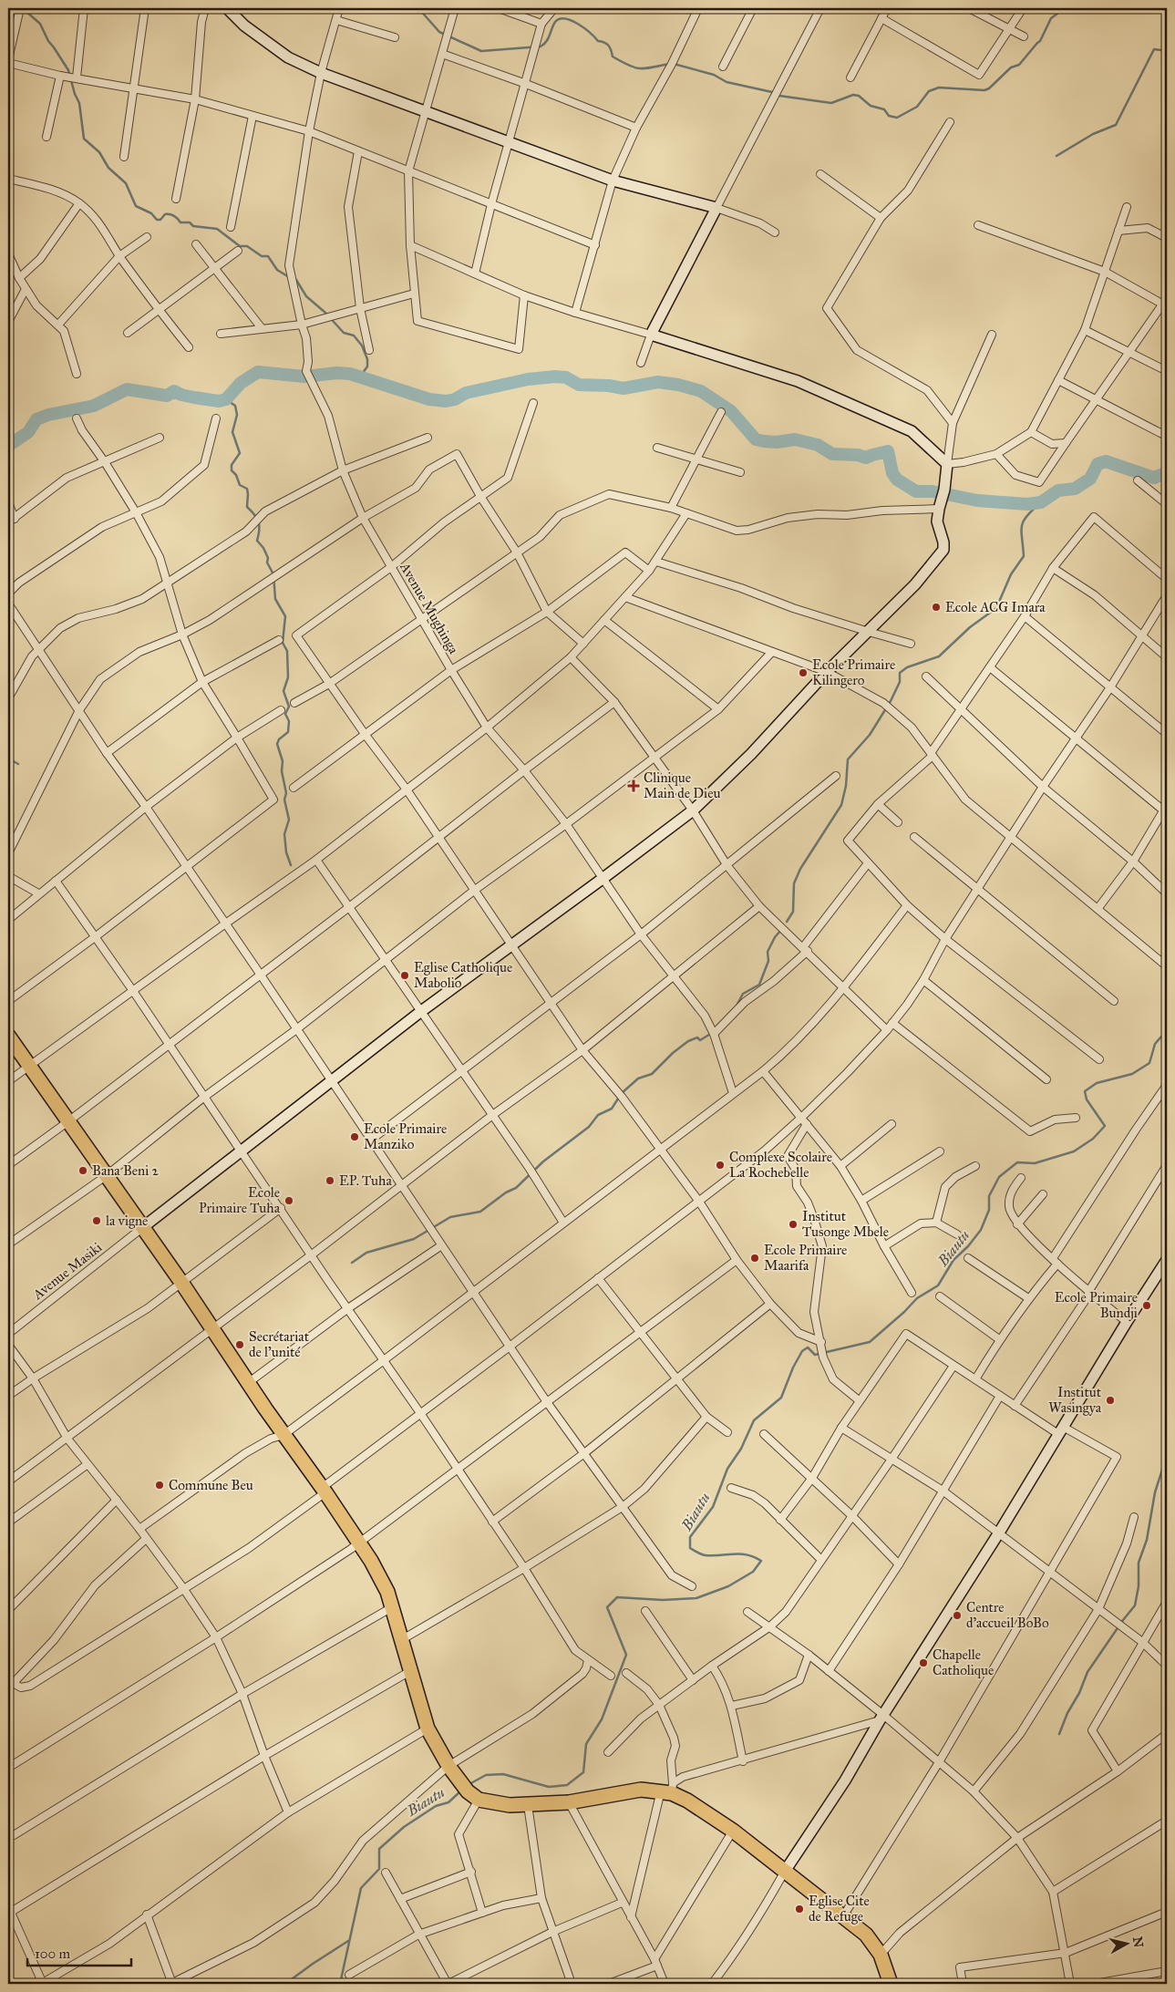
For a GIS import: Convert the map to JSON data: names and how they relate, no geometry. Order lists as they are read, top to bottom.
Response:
{
  "streets": {
    "street": ["Avenue Mughinga", "Avenue Masiki"]
  },
  "water": ["Biautu"],
  "places": {
    "other": [
      "Ecole ACG Imara",
      "Ecole Primaire Kilingero",
      "Eglise Catholique Mabolio",
      "Ecole Primaire Manziko",
      "Complexe Scolaire La Rochebelle",
      "Bana Beni 2",
      "EP. Tuha",
      "Ecole Primaire Tuha",
      "la vigne",
      "Institut Tusonge Mbele",
      "Ecole Primaire Maarifa",
      "Ecole Primaire Bundji",
      "Secrétariat de l'unité",
      "Institut Wasingya",
      "Commune Beu",
      "Centre d'accueil BoBo",
      "Chapelle Catholique",
      "Eglise Cite de Refuge"
    ],
    "health": ["Clinique Main de Dieu"]
  },
  "scale_bar": "100 m",
  "north": "right"
}
